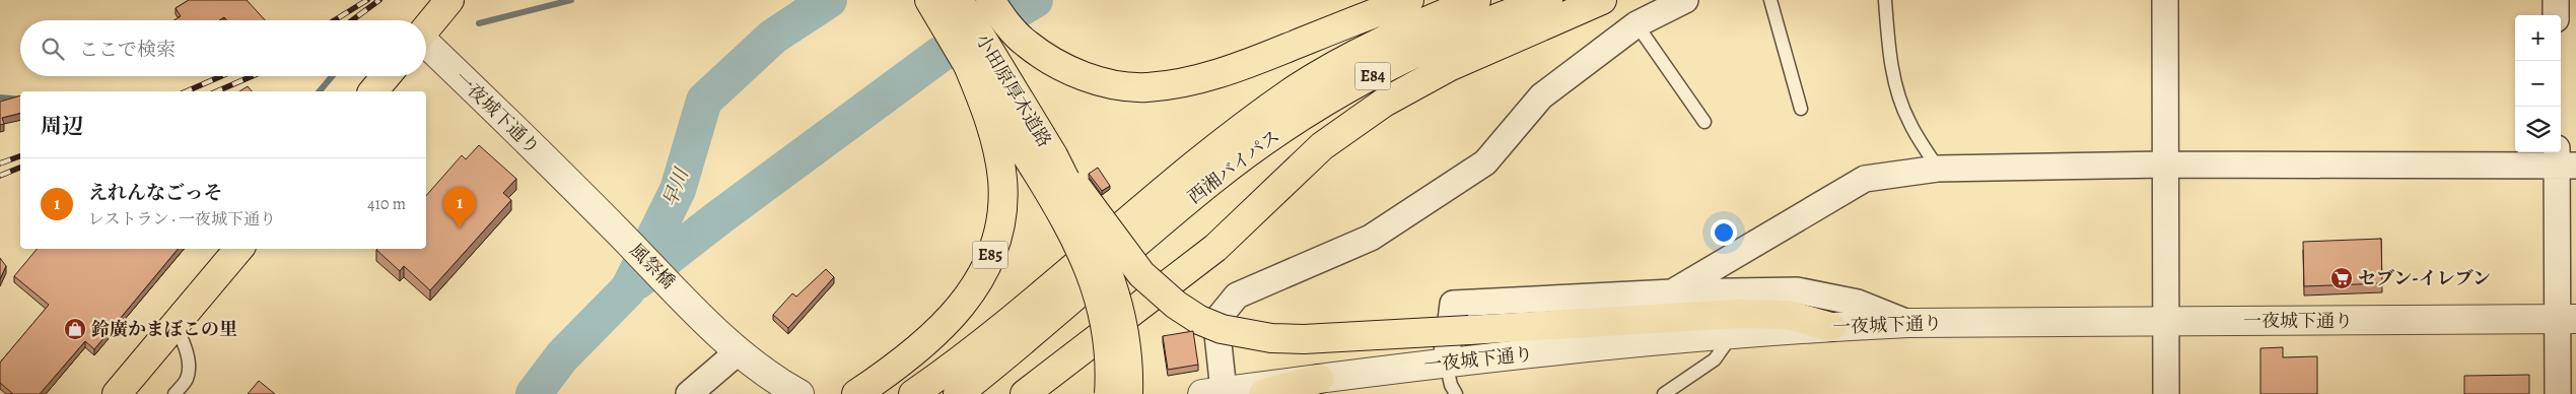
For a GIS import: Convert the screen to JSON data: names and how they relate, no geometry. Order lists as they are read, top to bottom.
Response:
{
  "streets": {
    "highway": [
      "E84",
      "小田原厚木道路",
      "西湘バイパス",
      "E85"
    ],
    "street": ["一夜城下通り", "風祭橋"]
  },
  "crossings": [
    ["小田原厚木道路", "E85"],
    ["一夜城下通り", "風祭橋"]
  ],
  "water": ["早川"],
  "places": {
    "supermarket": ["セブン-イレブン"],
    "shop": ["鈴廣かまぼこの里"]
  },
  "page": {
    "map_buttons": ["+", "−"],
    "search": "ここで検索",
    "heading": "周辺",
    "list": [
      {
        "mark": "1",
        "name": "えれんなごっそ",
        "note": "レストラン · 一夜城下通り",
        "value": "410 m"
      }
    ],
    "pins": "1"
  }
}
